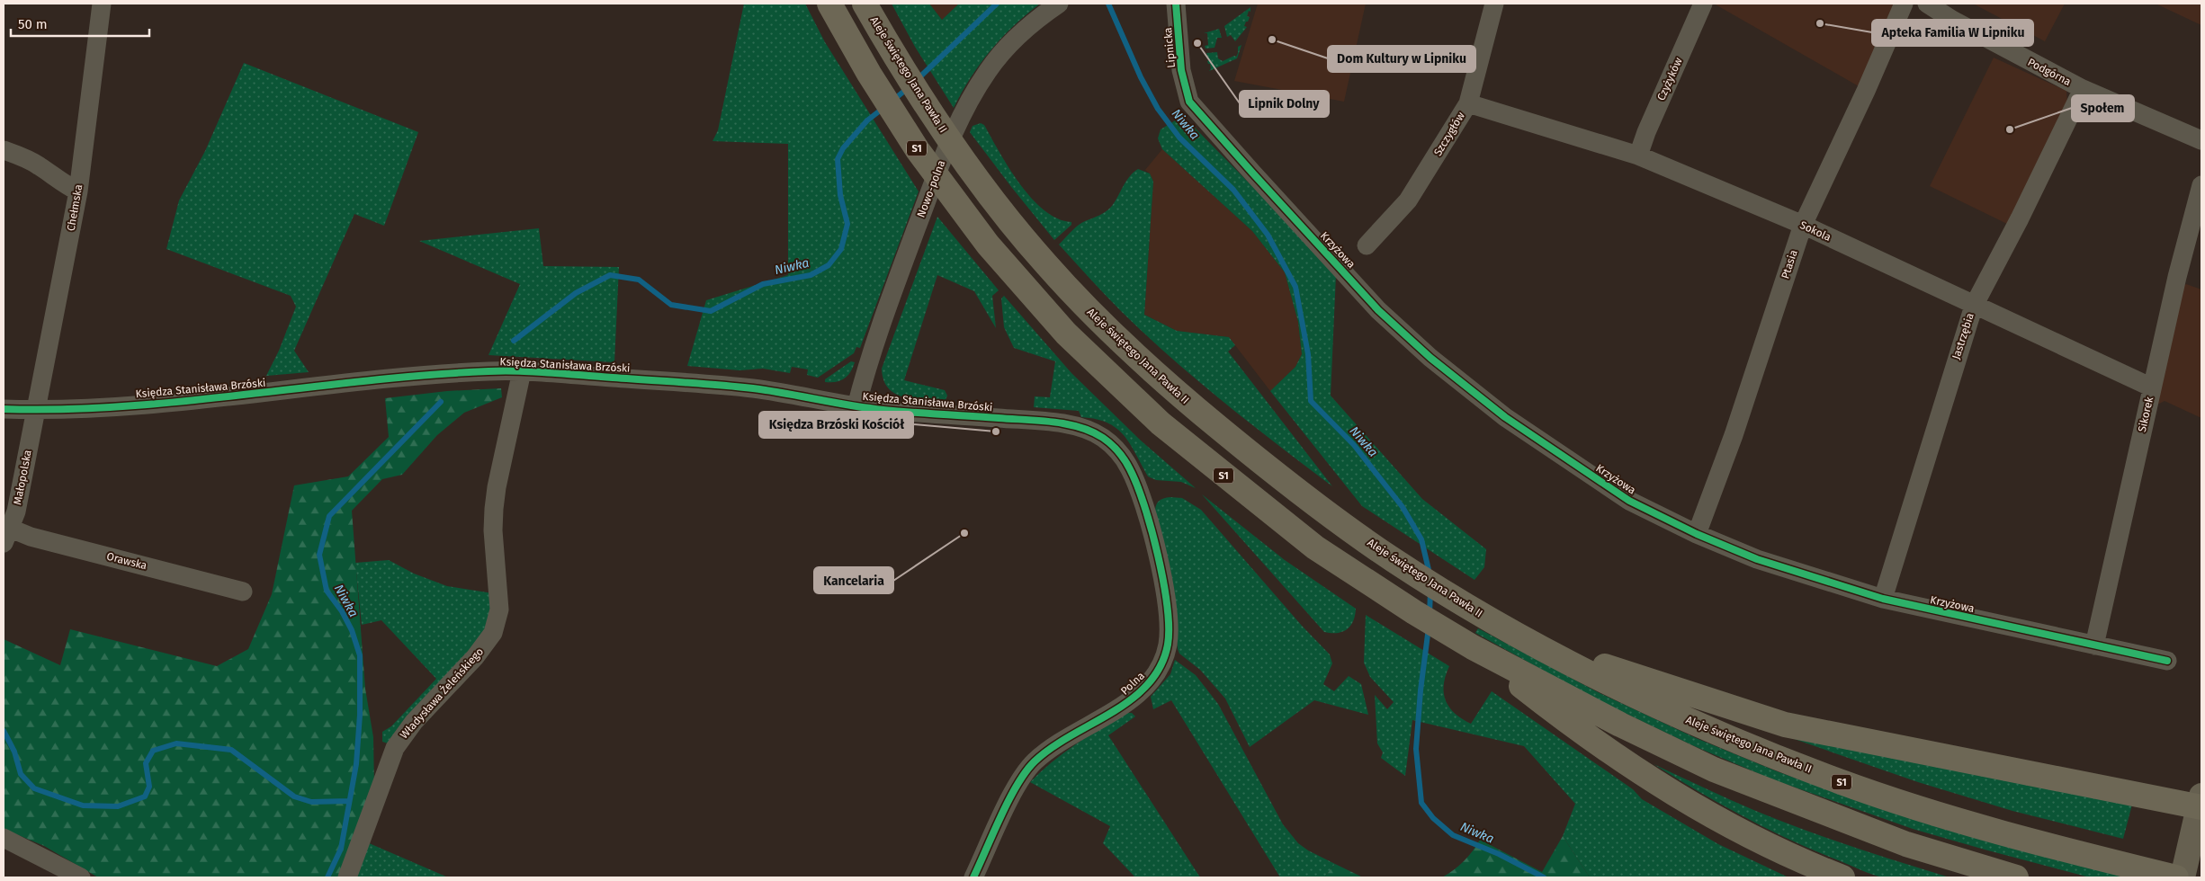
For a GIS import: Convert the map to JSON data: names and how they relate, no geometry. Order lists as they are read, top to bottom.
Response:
{
  "streets": {
    "highway": ["Aleje świętego Jana Pawła II", "S1"],
    "street": [
      "Lipnicka",
      "Podgórna",
      "Czyżyków",
      "Szczygłów",
      "Nowo-polna",
      "Chełmska",
      "Sokola",
      "Krzyżowa",
      "Ptasia",
      "Jastrzębia",
      "Księdza Stanisława Brzóski",
      "Sikorek",
      "Małopolska",
      "Orawska",
      "Polna",
      "Władysława Żeleńskiego"
    ]
  },
  "crossings": [
    ["Lipnicka", "Krzyżowa"],
    ["Podgórna", "Jastrzębia"],
    ["Czyżyków", "Sokola"],
    ["Szczygłów", "Sokola"],
    ["Nowo-polna", "Księdza Stanisława Brzóski"],
    ["Chełmska", "Księdza Stanisława Brzóski"],
    ["Chełmska", "Małopolska"],
    ["Sokola", "Ptasia"],
    ["Sokola", "Jastrzębia"],
    ["Sokola", "Sikorek"],
    ["Krzyżowa", "Ptasia"],
    ["Krzyżowa", "Jastrzębia"],
    ["Krzyżowa", "Sikorek"],
    ["Księdza Stanisława Brzóski", "Małopolska"],
    ["Księdza Stanisława Brzóski", "Polna"],
    ["Księdza Stanisława Brzóski", "Władysława Żeleńskiego"],
    ["Małopolska", "Orawska"]
  ],
  "water": ["Niwka"],
  "places": [
    "Apteka Familia W Lipniku",
    "Dom Kultury w Lipniku",
    "Lipnik Dolny",
    "Społem",
    "Księdza Brzóski Kościół",
    "Kancelaria"
  ],
  "scale_bar": "50 m"
}
